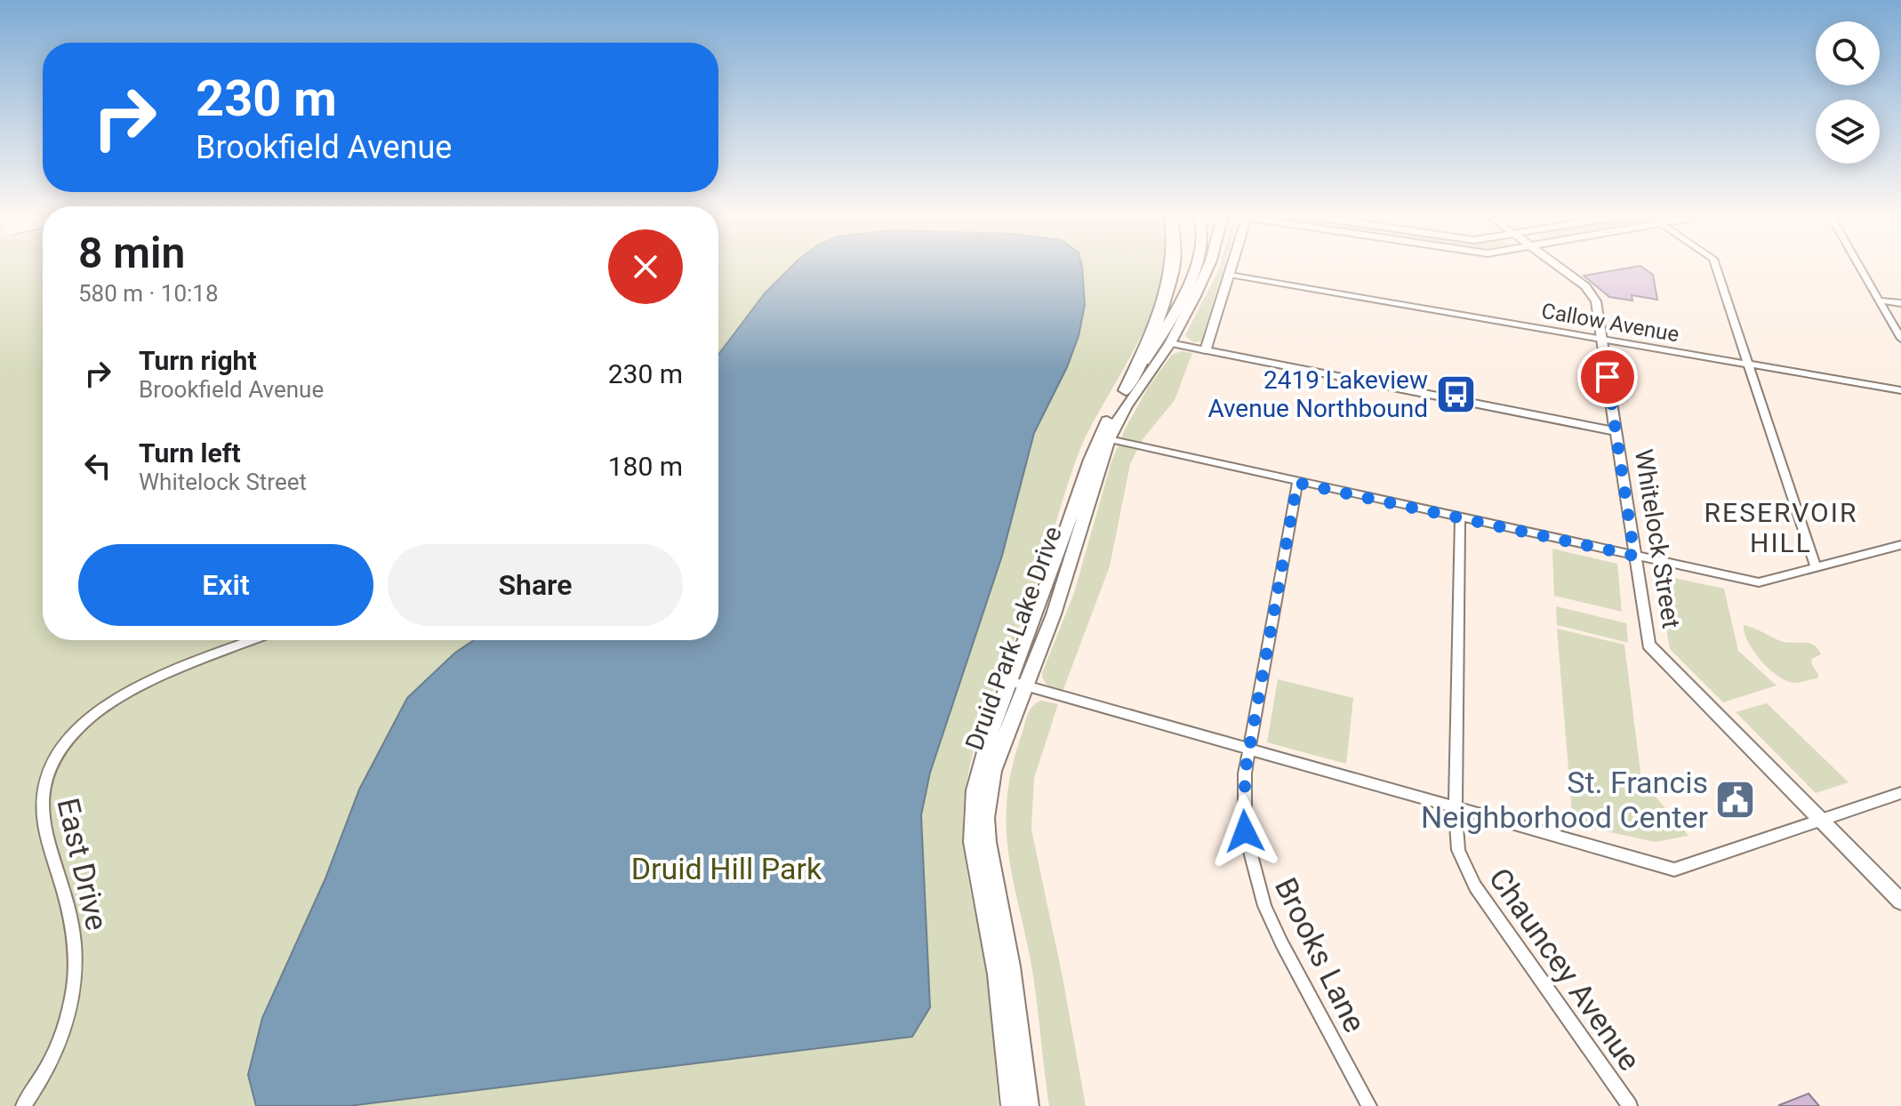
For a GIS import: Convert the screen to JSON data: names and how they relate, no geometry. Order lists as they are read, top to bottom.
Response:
{
  "streets": {
    "main road": ["Druid Park Lake Drive"],
    "street": [
      "Callow Avenue",
      "Whitelock Street",
      "East Drive",
      "Brooks Lane",
      "Chauncey Avenue"
    ]
  },
  "crossings": [
    ["Callow Avenue", "Whitelock Street"]
  ],
  "districts": ["RESERVOIR HILL"],
  "parks": ["Druid Hill Park"],
  "places": {
    "bus stop": ["2419 Lakeview Avenue Northbound"],
    "public building": ["St. Francis Neighborhood Center"]
  },
  "page": {
    "turn": ["230 m", "Brookfield Avenue"],
    "heading": ["8 min", "580 m · 10:18"],
    "list": [
      {
        "name": "Turn right",
        "note": "Brookfield Avenue",
        "value": "230 m"
      },
      {
        "name": "Turn left",
        "note": "Whitelock Street",
        "value": "180 m"
      }
    ],
    "buttons": ["Exit", "Share"]
  }
}
